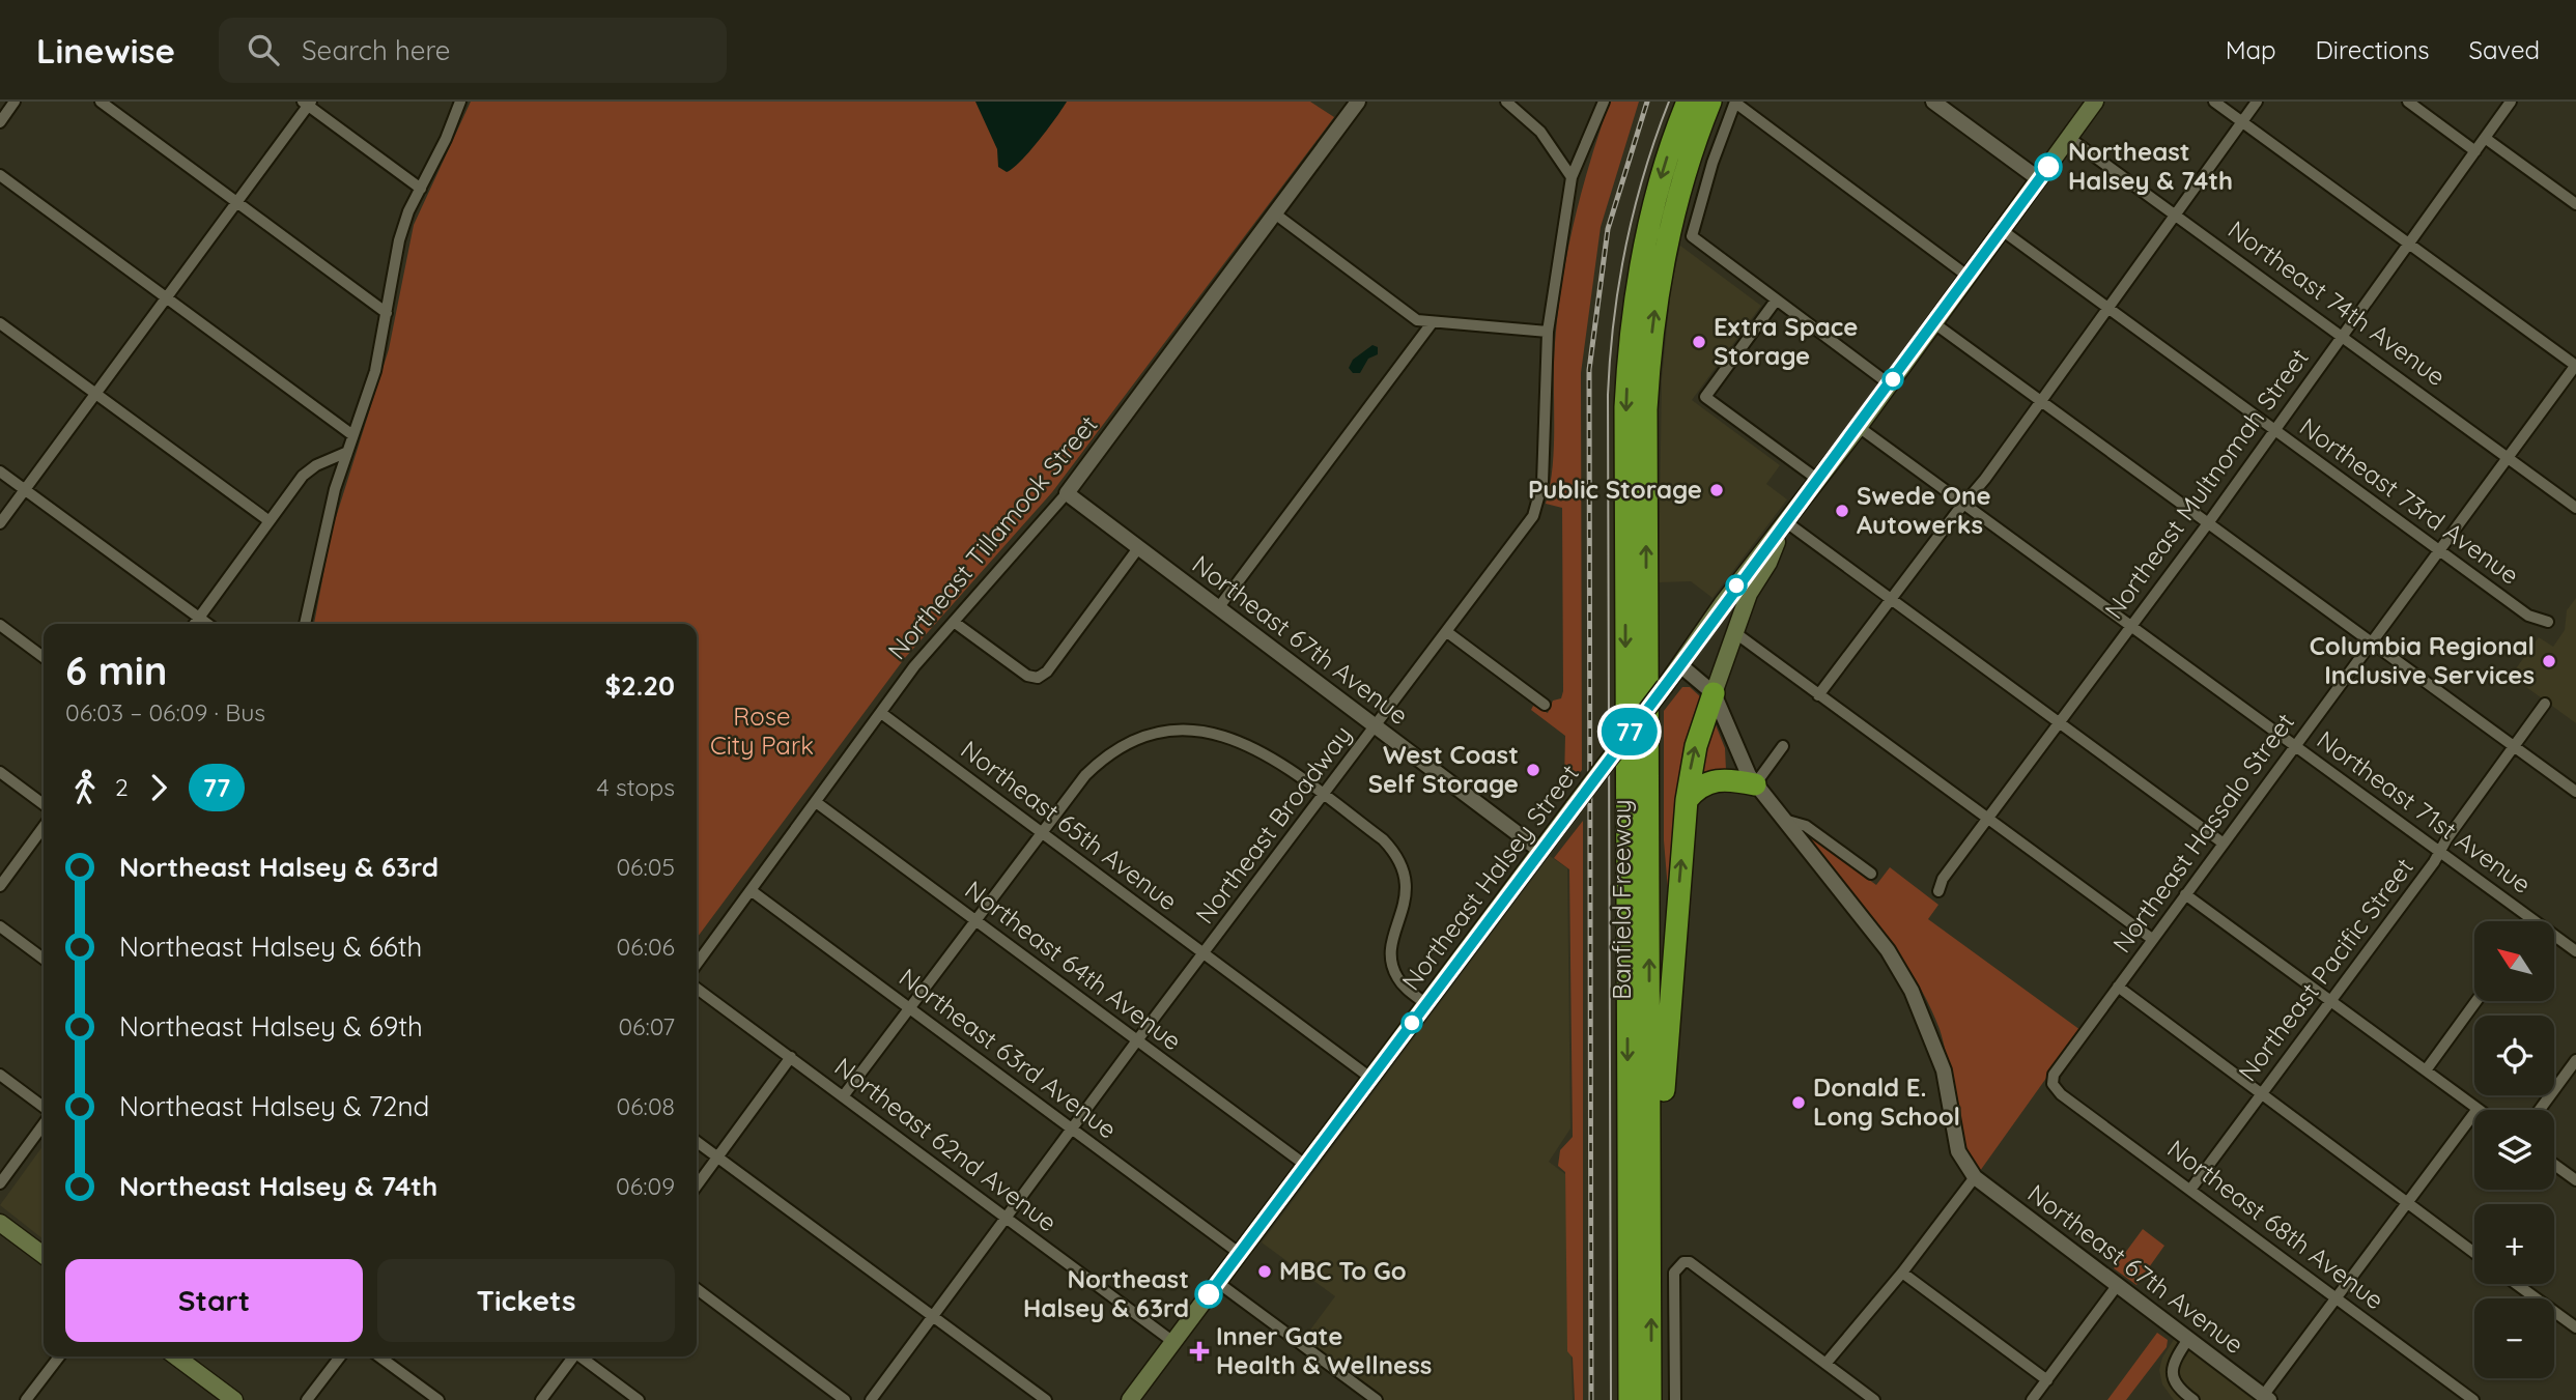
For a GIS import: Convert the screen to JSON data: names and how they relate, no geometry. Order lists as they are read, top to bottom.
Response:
{
  "streets": {
    "highway": ["Banfield Freeway"],
    "main road": ["Northeast Halsey Street"],
    "street": [
      "Northeast 74th Avenue",
      "Northeast Multnomah Street",
      "Northeast 73rd Avenue",
      "Northeast Tillamook Street",
      "Northeast 67th Avenue",
      "Northeast 71st Avenue",
      "Northeast Broadway",
      "Northeast 65th Avenue",
      "Northeast Hassalo Street",
      "Northeast 64th Avenue",
      "Northeast Pacific Street",
      "Northeast 63rd Avenue",
      "Northeast 62nd Avenue",
      "Northeast 68th Avenue"
    ]
  },
  "crossings": [
    ["Northeast 74th Avenue", "Northeast Multnomah Street"],
    ["Northeast 74th Avenue", "Northeast Hassalo Street"],
    ["Northeast 74th Avenue", "Northeast Halsey Street"],
    ["Northeast Multnomah Street", "Northeast 73rd Avenue"],
    ["Northeast Multnomah Street", "Northeast 71st Avenue"],
    ["Northeast 73rd Avenue", "Northeast Hassalo Street"],
    ["Northeast 73rd Avenue", "Northeast Halsey Street"],
    ["Northeast Tillamook Street", "Northeast 67th Avenue"],
    ["Northeast Tillamook Street", "Northeast 65th Avenue"],
    ["Northeast Tillamook Street", "Northeast 64th Avenue"],
    ["Northeast Tillamook Street", "Northeast 63rd Avenue"],
    ["Northeast 67th Avenue", "Northeast Broadway"],
    ["Northeast 67th Avenue", "Northeast Halsey Street"],
    ["Northeast 71st Avenue", "Northeast Hassalo Street"],
    ["Northeast 71st Avenue", "Northeast Halsey Street"],
    ["Northeast 71st Avenue", "Northeast Pacific Street"],
    ["Northeast Broadway", "Northeast 65th Avenue"],
    ["Northeast Broadway", "Northeast 64th Avenue"],
    ["Northeast Broadway", "Northeast 63rd Avenue"],
    ["Northeast Broadway", "Northeast 62nd Avenue"],
    ["Northeast 65th Avenue", "Northeast Halsey Street"],
    ["Northeast Hassalo Street", "Northeast 68th Avenue"],
    ["Northeast Halsey Street", "Northeast 64th Avenue"],
    ["Northeast Halsey Street", "Northeast 63rd Avenue"],
    ["Northeast Halsey Street", "Northeast 62nd Avenue"],
    ["Northeast Pacific Street", "Northeast 68th Avenue"]
  ],
  "parks": ["Rose City Park"],
  "places": {
    "other": [
      "Northeast Halsey & 74th",
      "Extra Space Storage",
      "Public Storage",
      "Swede One Autowerks",
      "Columbia Regional Inclusive Services",
      "West Coast Self Storage",
      "Donald E. Long School",
      "MBC To Go",
      "Northeast Halsey & 63rd"
    ],
    "health": ["Inner Gate Health & Wellness"]
  },
  "lines": ["bus line 77"],
  "north": "top left",
  "page": {
    "header": "Linewise",
    "search": "Search here",
    "nav": ["Map", "Directions", "Saved"],
    "on_map": "77",
    "heading": ["6 min", "06:03 – 06:09 · Bus", "$2.20"],
    "legs": ["2", "77", "4 stops"],
    "list": [
      {
        "name": "Northeast Halsey & 63rd",
        "value": "06:05"
      },
      {
        "name": "Northeast Halsey & 66th",
        "value": "06:06"
      },
      {
        "name": "Northeast Halsey & 69th",
        "value": "06:07"
      },
      {
        "name": "Northeast Halsey & 72nd",
        "value": "06:08"
      },
      {
        "name": "Northeast Halsey & 74th",
        "value": "06:09"
      }
    ],
    "map_buttons": ["+", "−"],
    "buttons": ["Start", "Tickets"]
  }
}
